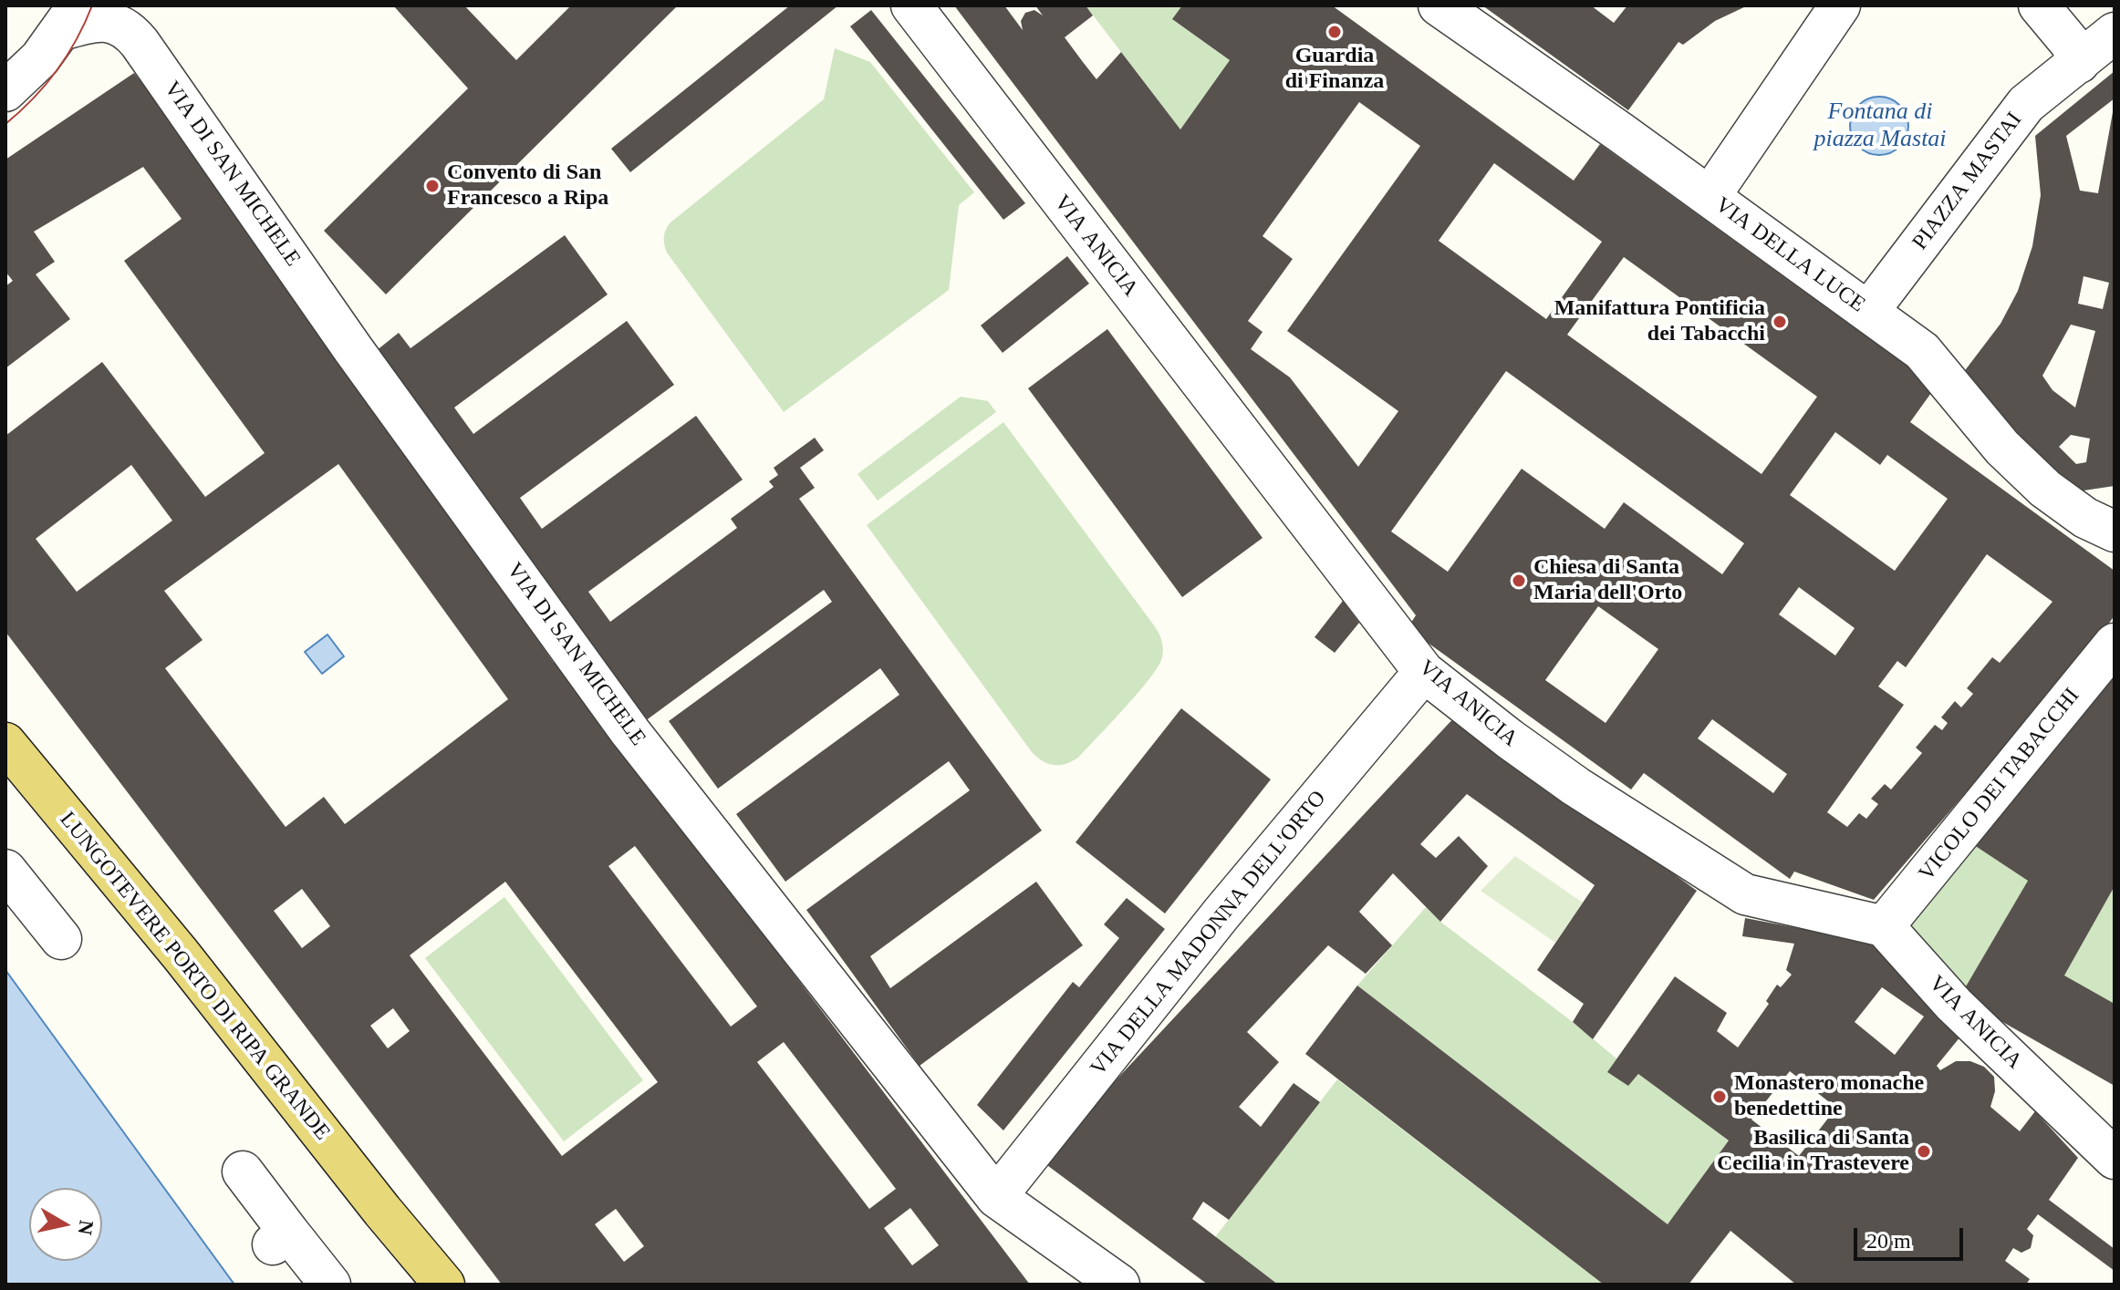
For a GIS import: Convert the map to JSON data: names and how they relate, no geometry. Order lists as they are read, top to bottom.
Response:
{
  "streets": {
    "main road": ["LUNGOTEVERE PORTO DI RIPA GRANDE"],
    "street": [
      "VIA DI SAN MICHELE",
      "PIAZZA MASTAI",
      "VIA ANICIA",
      "VIA DELLA LUCE",
      "VICOLO DEI TABACCHI",
      "VIA DELLA MADONNA DELL'ORTO"
    ]
  },
  "crossings": [
    ["VIA DI SAN MICHELE", "VIA DELLA MADONNA DELL'ORTO"],
    ["PIAZZA MASTAI", "VIA DELLA LUCE"],
    ["VIA ANICIA", "VICOLO DEI TABACCHI"],
    ["VIA ANICIA", "VIA DELLA MADONNA DELL'ORTO"]
  ],
  "water": ["Fontana di piazza Mastai"],
  "places": [
    "Guardia di Finanza",
    "Convento di San Francesco a Ripa",
    "Manifattura Pontificia dei Tabacchi",
    "Chiesa di Santa Maria dell'Orto",
    "Monastero monache benedettine",
    "Basilica di Santa Cecilia in Trastevere"
  ],
  "scale_bar": "20 m",
  "north": "right"
}
